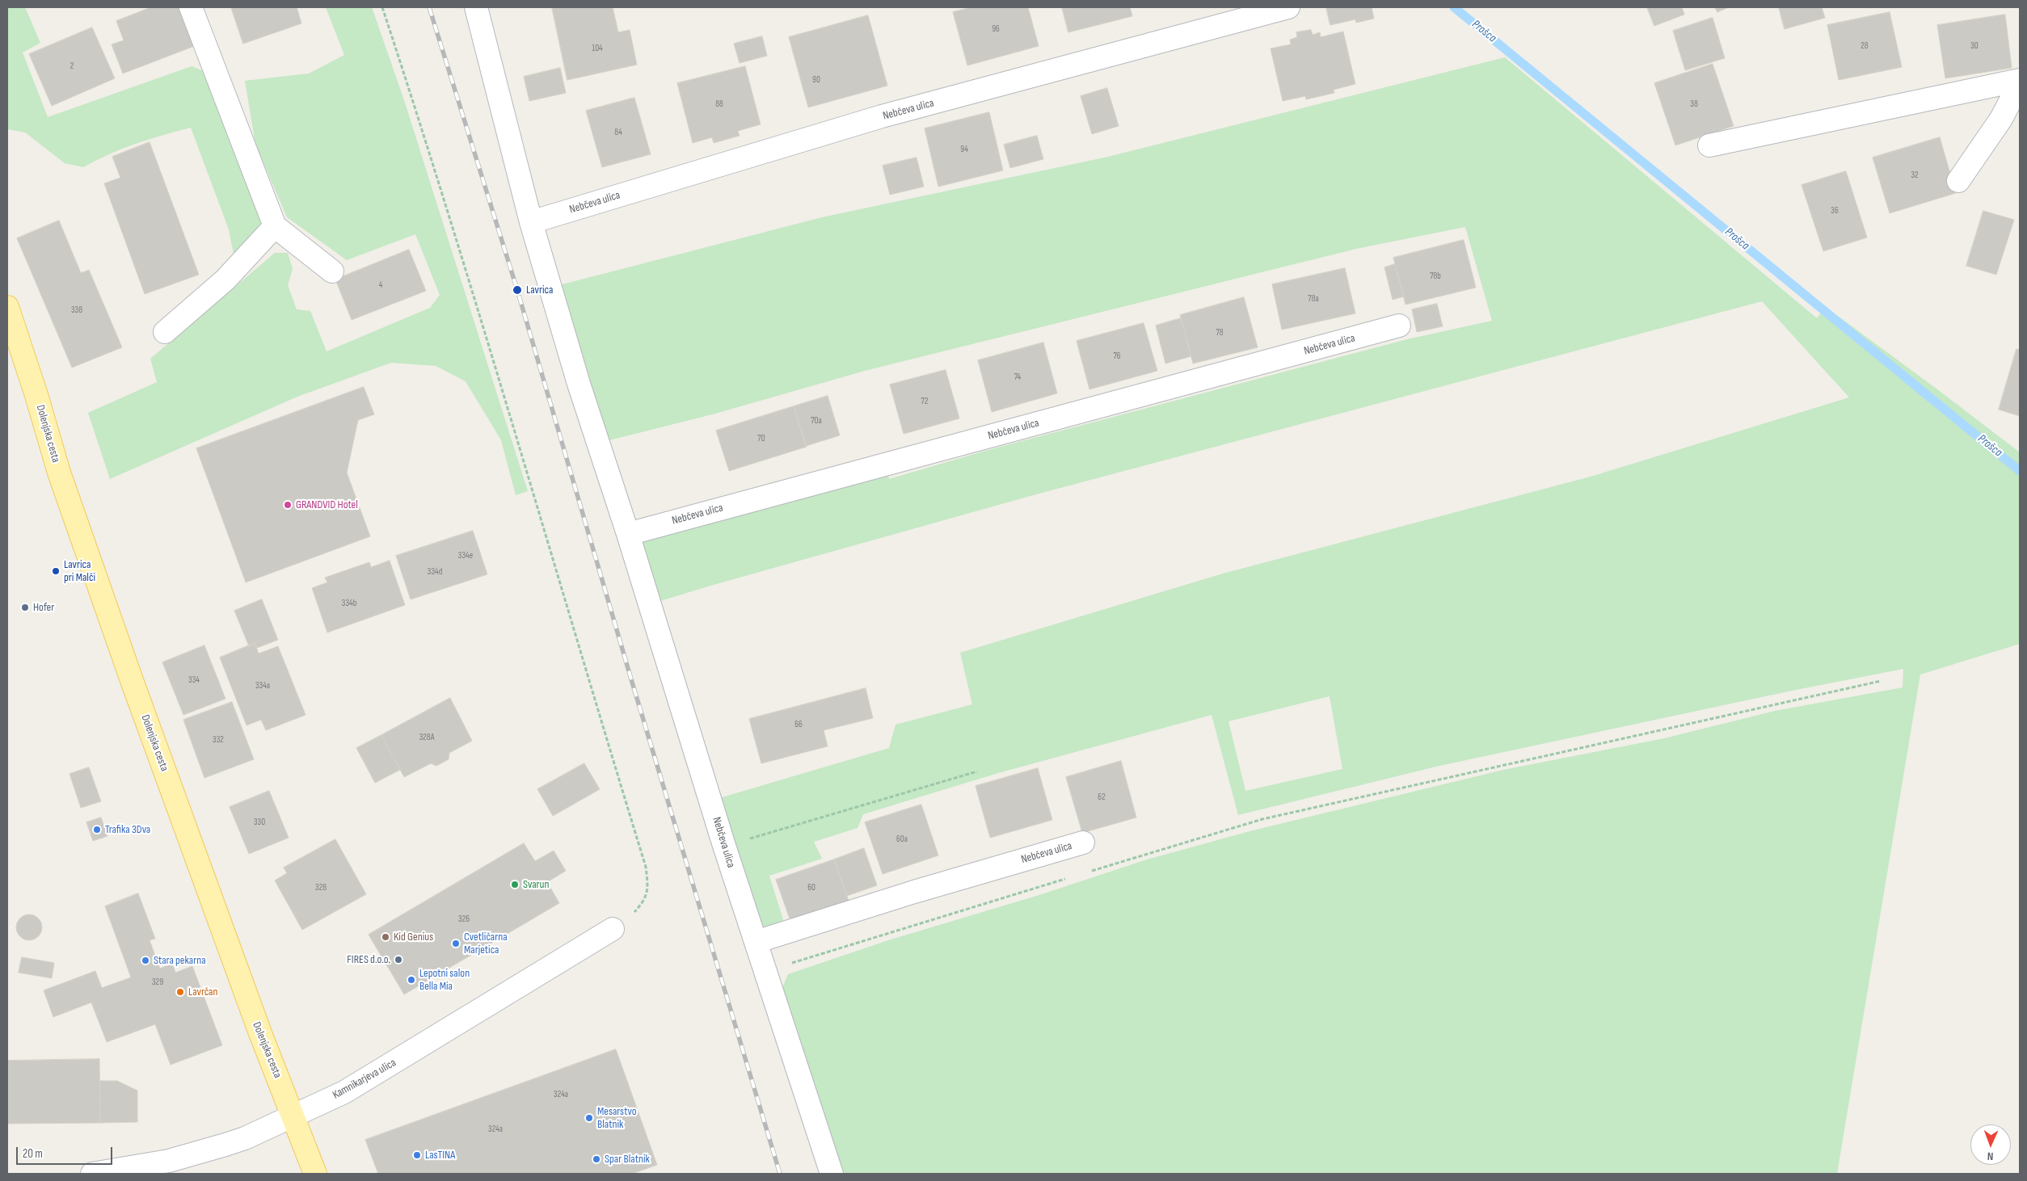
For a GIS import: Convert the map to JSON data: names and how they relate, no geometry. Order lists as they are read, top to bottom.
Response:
{
  "streets": {
    "main road": ["Dolenjska cesta"],
    "street": ["Nebčeva ulica", "Kamnikarjeva ulica"]
  },
  "crossings": [
    ["Dolenjska cesta", "Kamnikarjeva ulica"]
  ],
  "water": ["Prošca"],
  "places": [
    "Lavrica",
    "GRANDVID Hotel",
    "Lavrica pri Malči",
    "Hofer",
    "Trafika 3Dva",
    "Svarun",
    "Kid Genius",
    "Cvetličarna Marjetica",
    "FIRES d.o.o.",
    "Stara pekarna",
    "Lepotni salon Bella Mia",
    "Lavrčan",
    "Mesarstvo Blatnik",
    "LasTINA",
    "Spar Blatnik"
  ],
  "house_numbers": [
    "96",
    "28",
    "30",
    "104",
    "2",
    "90",
    "88",
    "38",
    "84",
    "94",
    "32",
    "36",
    "78b",
    "4",
    "78a",
    "338",
    "78",
    "76",
    "74",
    "72",
    "70a",
    "70",
    "334e",
    "334d",
    "334b",
    "334",
    "334a",
    "66",
    "328A",
    "332",
    "62",
    "330",
    "60a",
    "328",
    "60",
    "326",
    "329",
    "324a",
    "324a"
  ],
  "scale_bar": "20 m",
  "north": "bottom"
}
